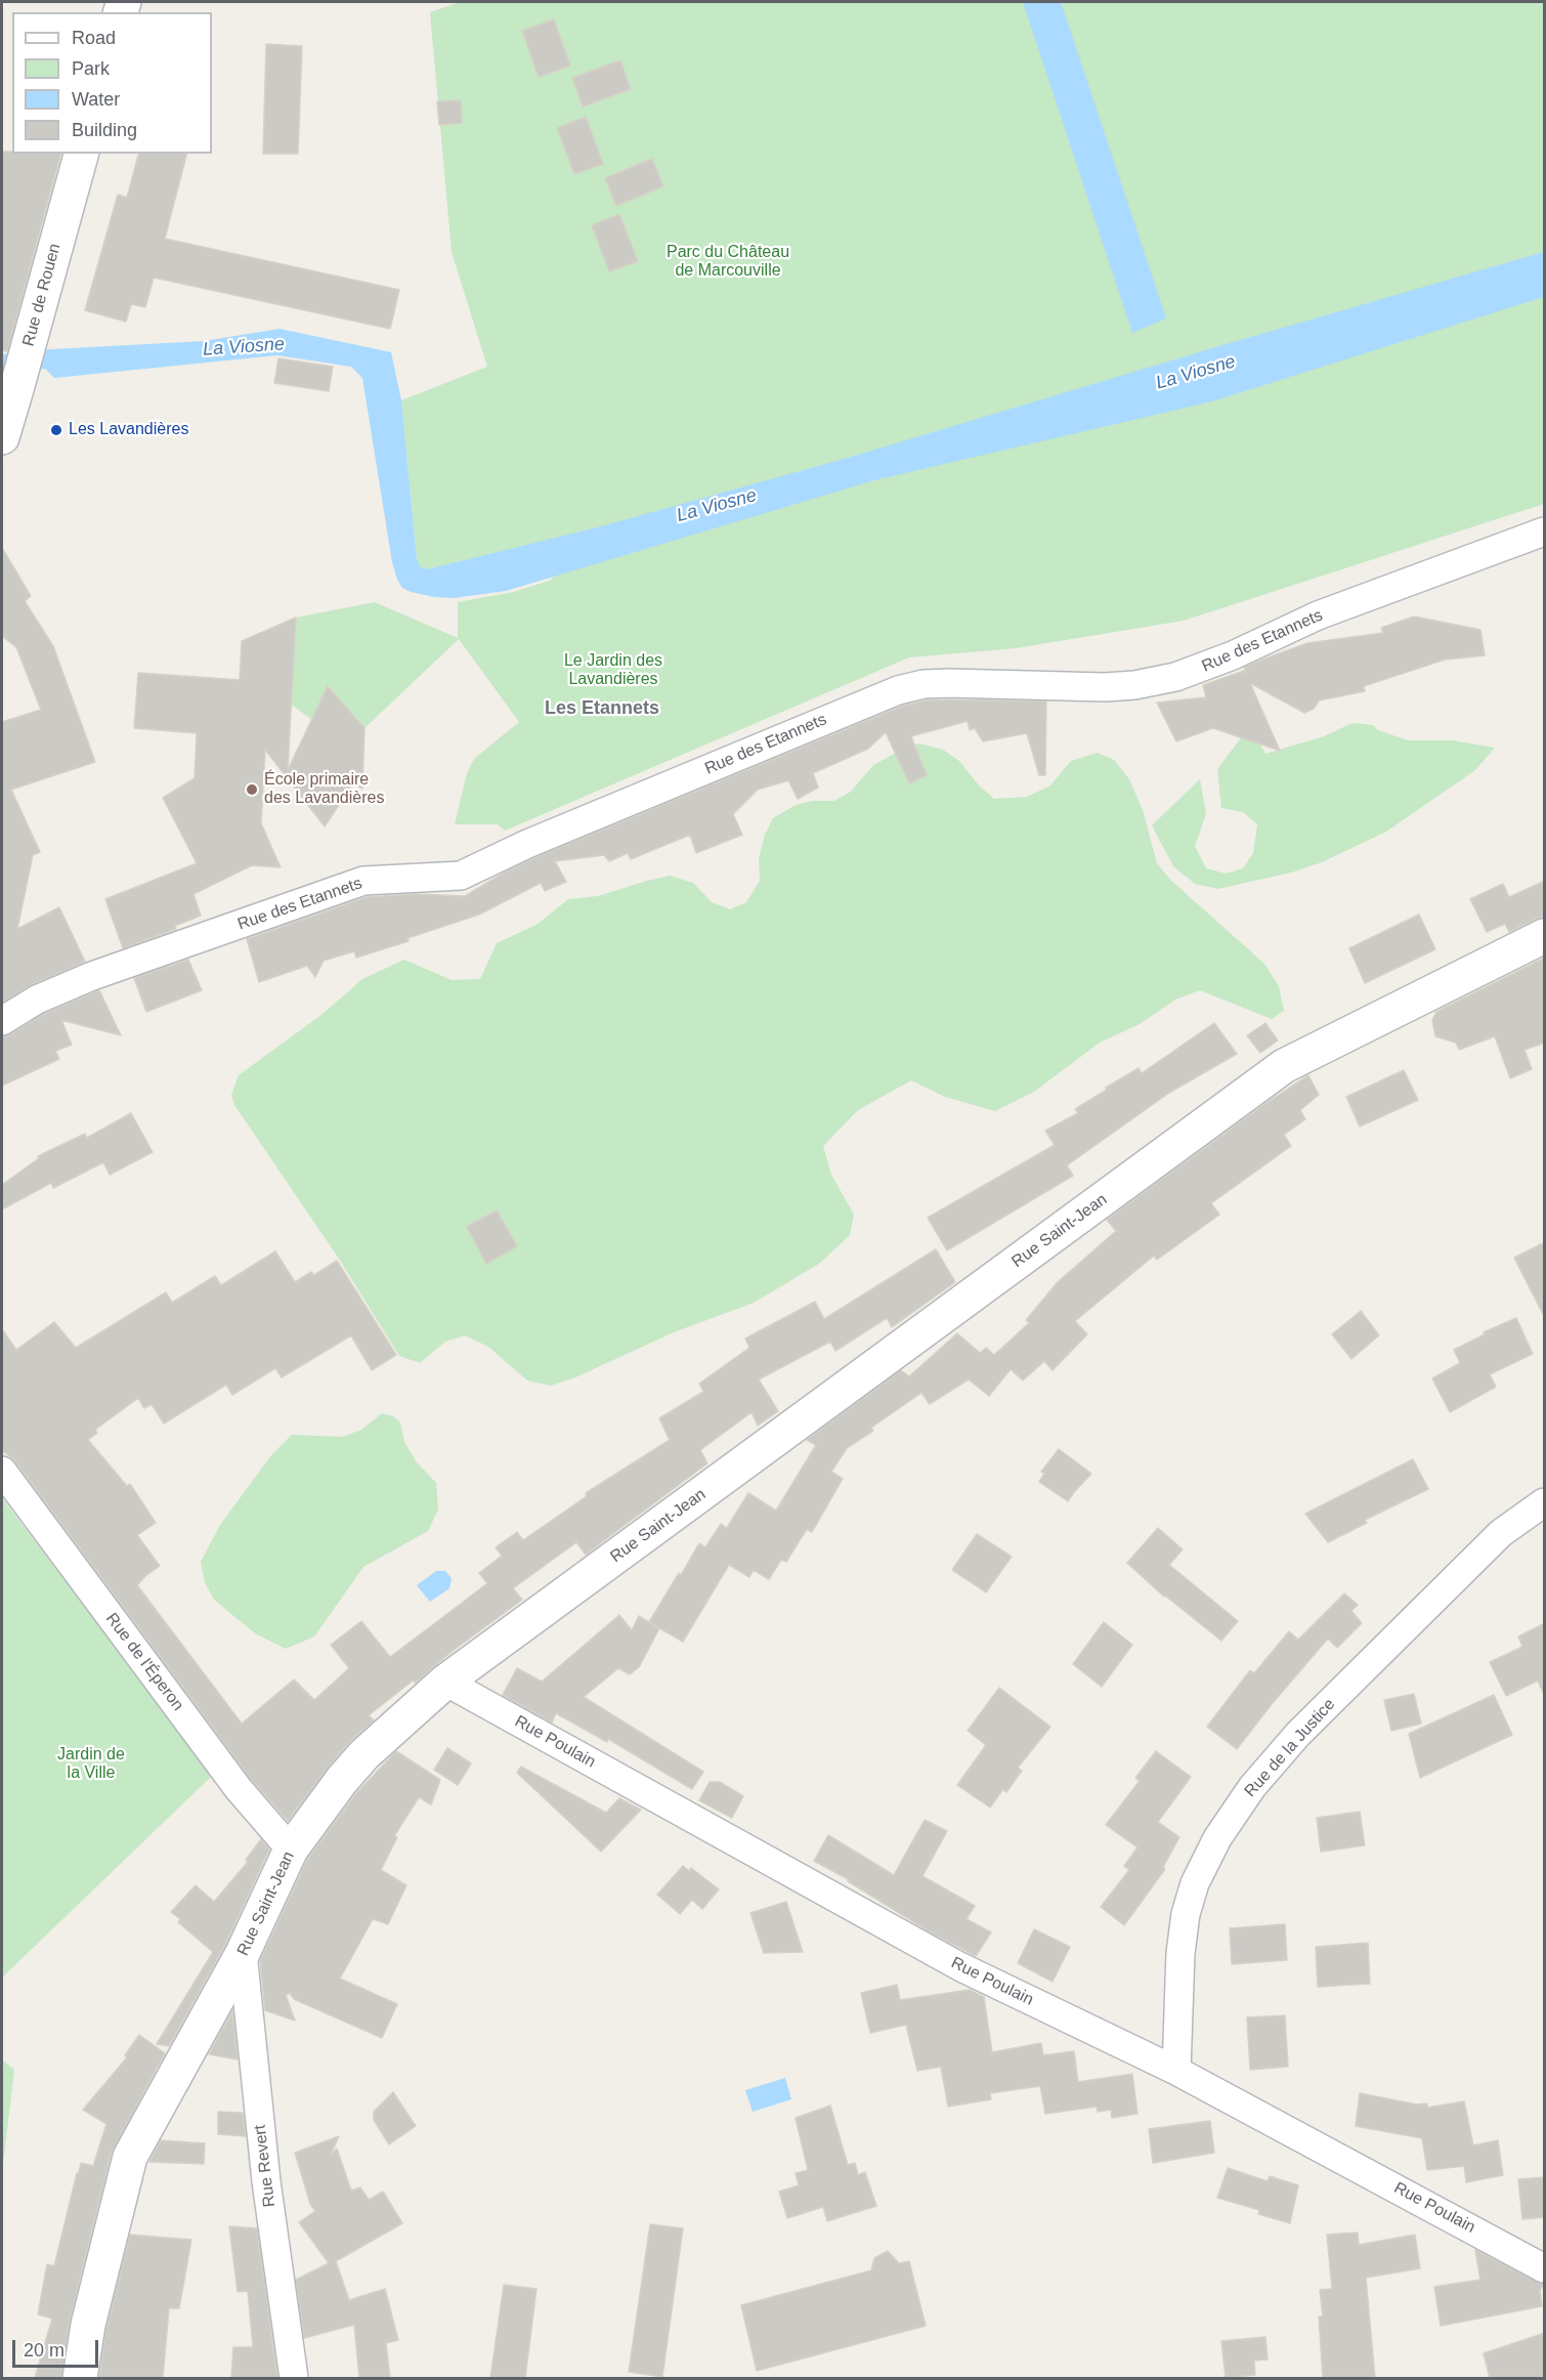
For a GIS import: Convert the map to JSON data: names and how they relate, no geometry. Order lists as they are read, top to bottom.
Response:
{
  "streets": {
    "street": [
      "Rue de Rouen",
      "Rue des Etannets",
      "Rue Saint-Jean",
      "Rue de l'Éperon",
      "Rue Poulain",
      "Rue de la Justice",
      "Rue Revert"
    ]
  },
  "crossings": [
    ["Rue Saint-Jean", "Rue de l'Éperon"],
    ["Rue Saint-Jean", "Rue Poulain"],
    ["Rue Saint-Jean", "Rue Revert"],
    ["Rue Poulain", "Rue de la Justice"]
  ],
  "districts": ["Les Etannets"],
  "water": ["La Viosne"],
  "parks": ["Parc du Château de Marcouville", "Le Jardin des Lavandières", "Jardin de la Ville"],
  "places": ["Les Lavandières", "École primaire des Lavandières"],
  "legend": [
    "Road",
    "Park",
    "Water",
    "Building"
  ],
  "scale_bar": "20 m"
}
